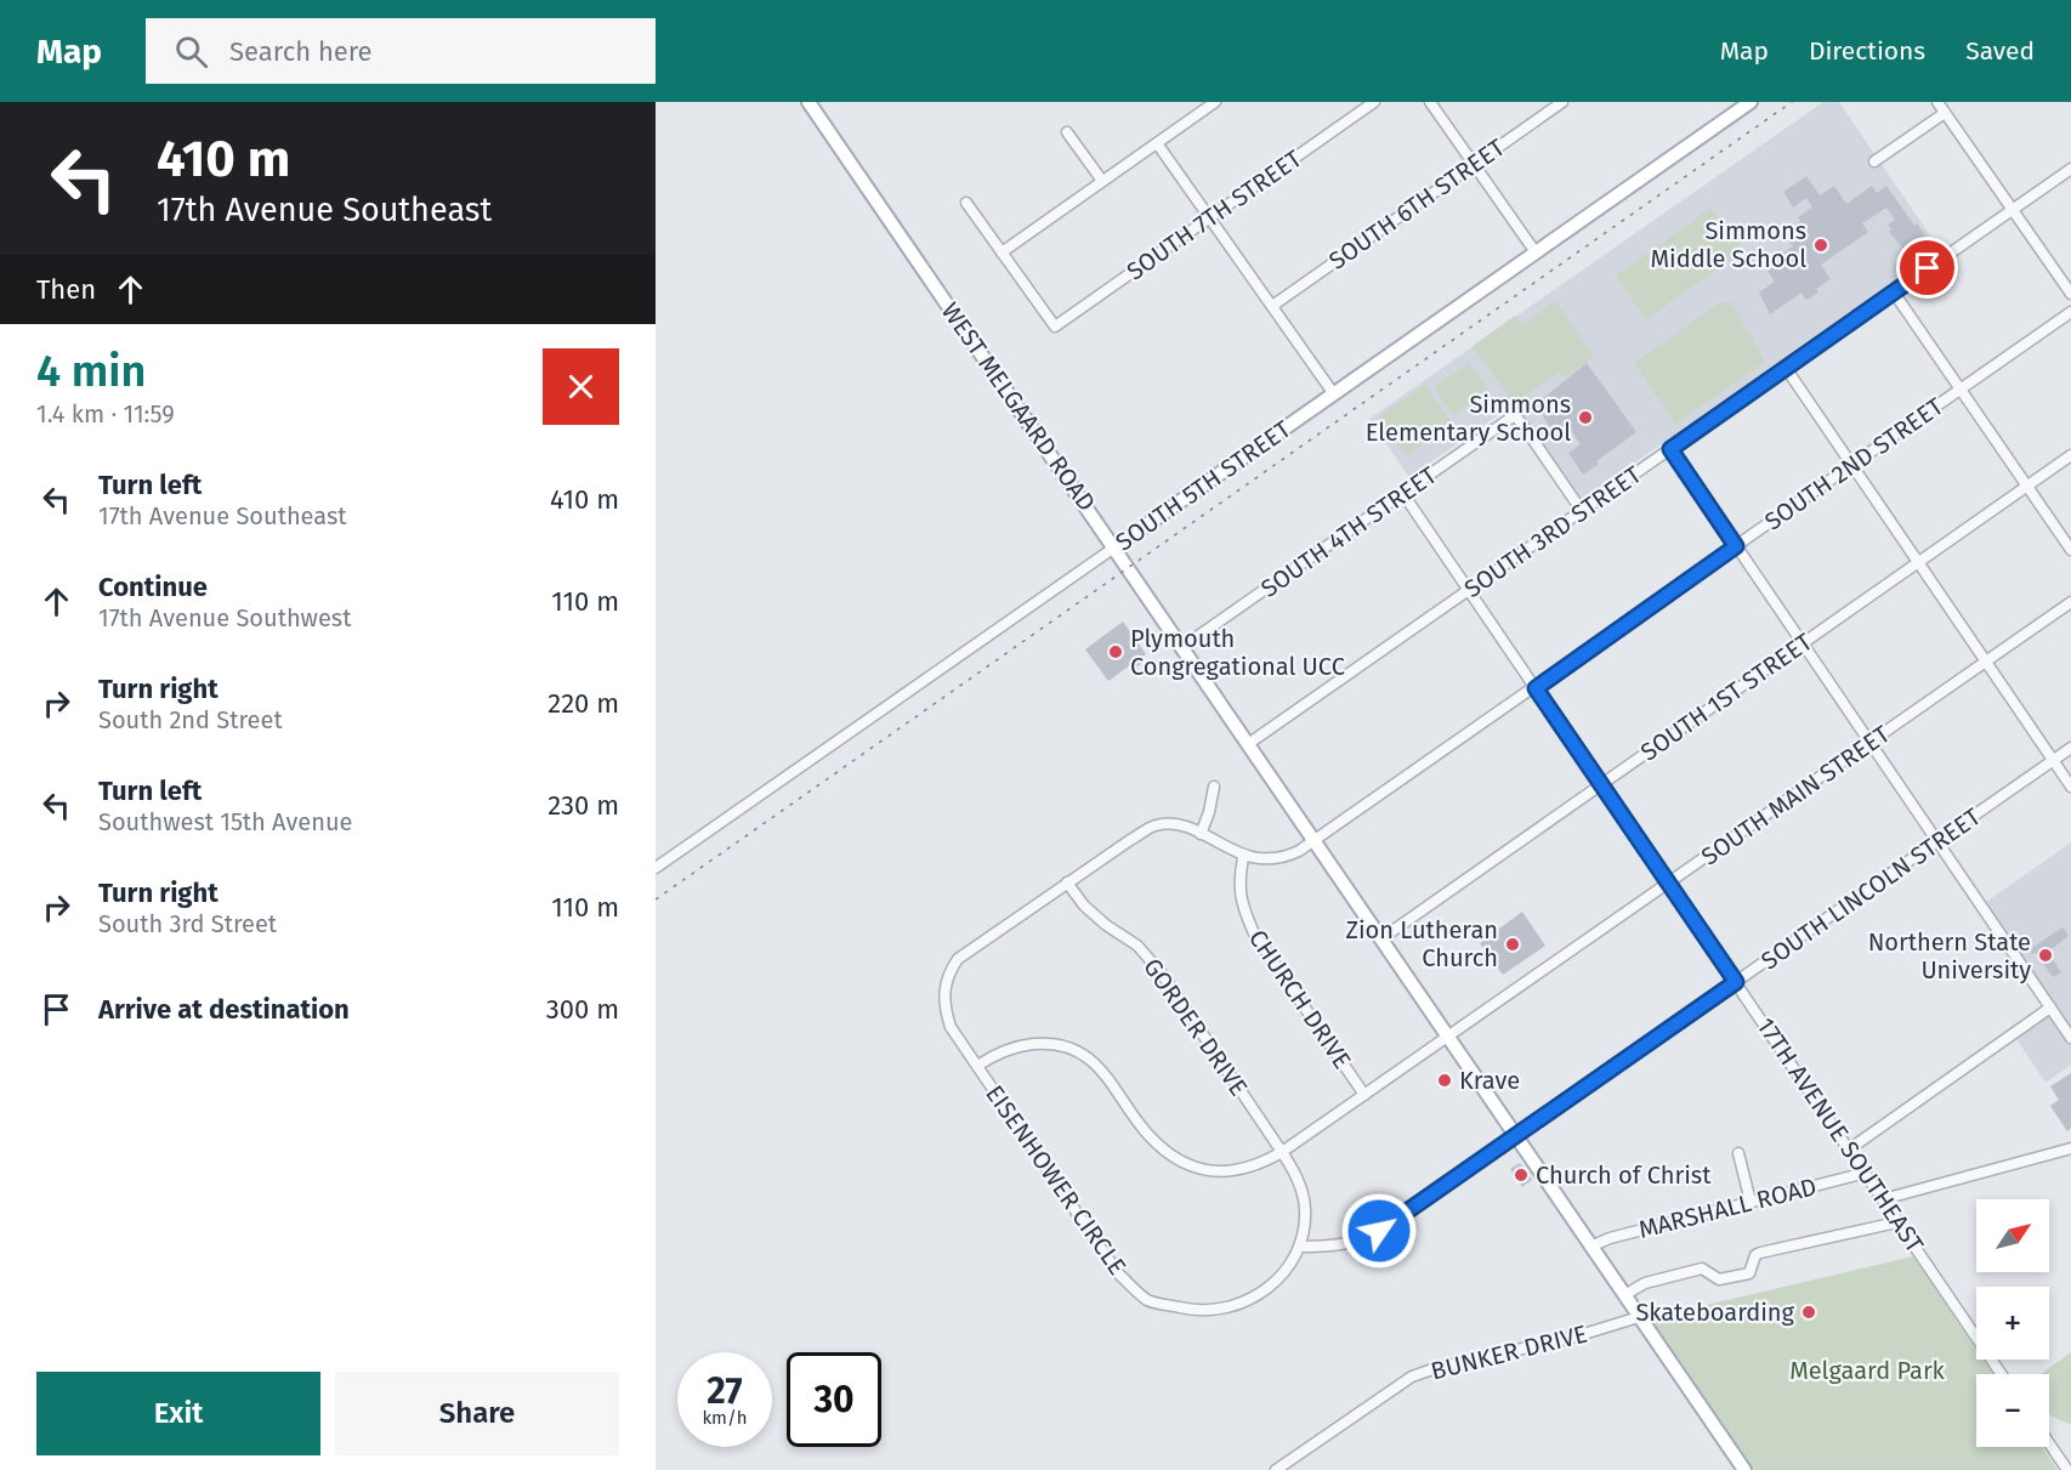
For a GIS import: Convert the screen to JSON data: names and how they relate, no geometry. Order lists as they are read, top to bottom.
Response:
{
  "streets": {
    "main road": ["WEST MELGAARD ROAD", "SOUTH 5TH STREET"],
    "street": [
      "SOUTH 6TH STREET",
      "SOUTH 7TH STREET",
      "SOUTH 2ND STREET",
      "SOUTH 4TH STREET",
      "SOUTH 3RD STREET",
      "SOUTH 1ST STREET",
      "SOUTH MAIN STREET",
      "SOUTH LINCOLN STREET",
      "CHURCH DRIVE",
      "GORDER DRIVE",
      "17TH AVENUE SOUTHEAST",
      "EISENHOWER CIRCLE",
      "MARSHALL ROAD",
      "BUNKER DRIVE"
    ]
  },
  "crossings": [
    ["WEST MELGAARD ROAD", "SOUTH 2ND STREET"],
    ["WEST MELGAARD ROAD", "SOUTH 5TH STREET"],
    ["WEST MELGAARD ROAD", "SOUTH 4TH STREET"],
    ["WEST MELGAARD ROAD", "SOUTH 3RD STREET"],
    ["WEST MELGAARD ROAD", "SOUTH 1ST STREET"],
    ["WEST MELGAARD ROAD", "SOUTH MAIN STREET"],
    ["WEST MELGAARD ROAD", "SOUTH LINCOLN STREET"],
    ["WEST MELGAARD ROAD", "EISENHOWER CIRCLE"],
    ["WEST MELGAARD ROAD", "MARSHALL ROAD"],
    ["WEST MELGAARD ROAD", "BUNKER DRIVE"],
    ["SOUTH 2ND STREET", "17TH AVENUE SOUTHEAST"],
    ["SOUTH 2ND STREET", "EISENHOWER CIRCLE"],
    ["SOUTH 4TH STREET", "SOUTH 3RD STREET"],
    ["SOUTH 4TH STREET", "17TH AVENUE SOUTHEAST"],
    ["SOUTH 3RD STREET", "17TH AVENUE SOUTHEAST"],
    ["SOUTH 1ST STREET", "17TH AVENUE SOUTHEAST"],
    ["SOUTH MAIN STREET", "17TH AVENUE SOUTHEAST"],
    ["SOUTH LINCOLN STREET", "17TH AVENUE SOUTHEAST"],
    ["SOUTH LINCOLN STREET", "EISENHOWER CIRCLE"],
    ["CHURCH DRIVE", "EISENHOWER CIRCLE"],
    ["GORDER DRIVE", "EISENHOWER CIRCLE"],
    ["17TH AVENUE SOUTHEAST", "MARSHALL ROAD"]
  ],
  "parks": ["Melgaard Park"],
  "places": [
    "Simmons Middle School",
    "Simmons Elementary School",
    "Plymouth Congregational UCC",
    "Zion Lutheran Church",
    "Northern State University",
    "Krave",
    "Church of Christ",
    "Skateboarding"
  ],
  "north": "top right",
  "page": {
    "header": "Map",
    "search": "Search here",
    "nav": ["Map", "Directions", "Saved"],
    "turn": ["410 m", "17th Avenue Southeast"],
    "then": "Then",
    "heading": ["4 min", "1.4 km · 11:59"],
    "list": [
      {
        "name": "Turn left",
        "note": "17th Avenue Southeast",
        "value": "410 m"
      },
      {
        "name": "Continue",
        "note": "17th Avenue Southwest",
        "value": "110 m"
      },
      {
        "name": "Turn right",
        "note": "South 2nd Street",
        "value": "220 m"
      },
      {
        "name": "Turn left",
        "note": "Southwest 15th Avenue",
        "value": "230 m"
      },
      {
        "name": "Turn right",
        "note": "South 3rd Street",
        "value": "110 m"
      },
      {
        "name": "Arrive at destination",
        "value": "300 m"
      }
    ],
    "map_buttons": ["+", "−"],
    "speed": "27 km/h",
    "limit": "30",
    "buttons": ["Exit", "Share"]
  }
}
